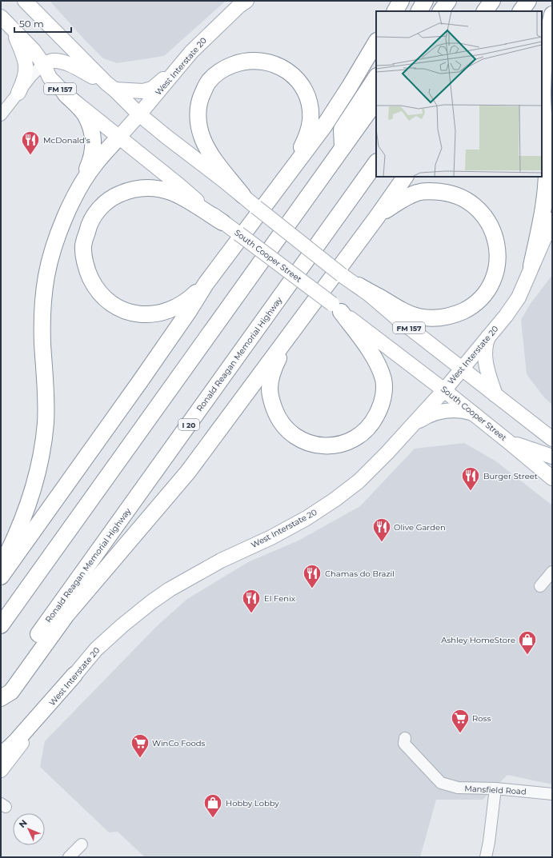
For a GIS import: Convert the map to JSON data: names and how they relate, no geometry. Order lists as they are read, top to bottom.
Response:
{
  "streets": {
    "highway": ["Ronald Reagan Memorial Highway", "I 20"],
    "main road": ["West Interstate 20", "FM 157", "South Cooper Street"],
    "street": ["Mansfield Road"]
  },
  "crossings": [
    ["West Interstate 20", "FM 157"],
    ["West Interstate 20", "South Cooper Street"]
  ],
  "places": {
    "restaurant": [
      "McDonald's",
      "Burger Street",
      "Olive Garden",
      "Chamas do Brazil",
      "El Fenix"
    ],
    "shop": ["Ashley HomeStore", "Hobby Lobby"],
    "supermarket": ["Ross", "WinCo Foods"]
  },
  "scale_bar": "50 m",
  "north": "top left"
}
